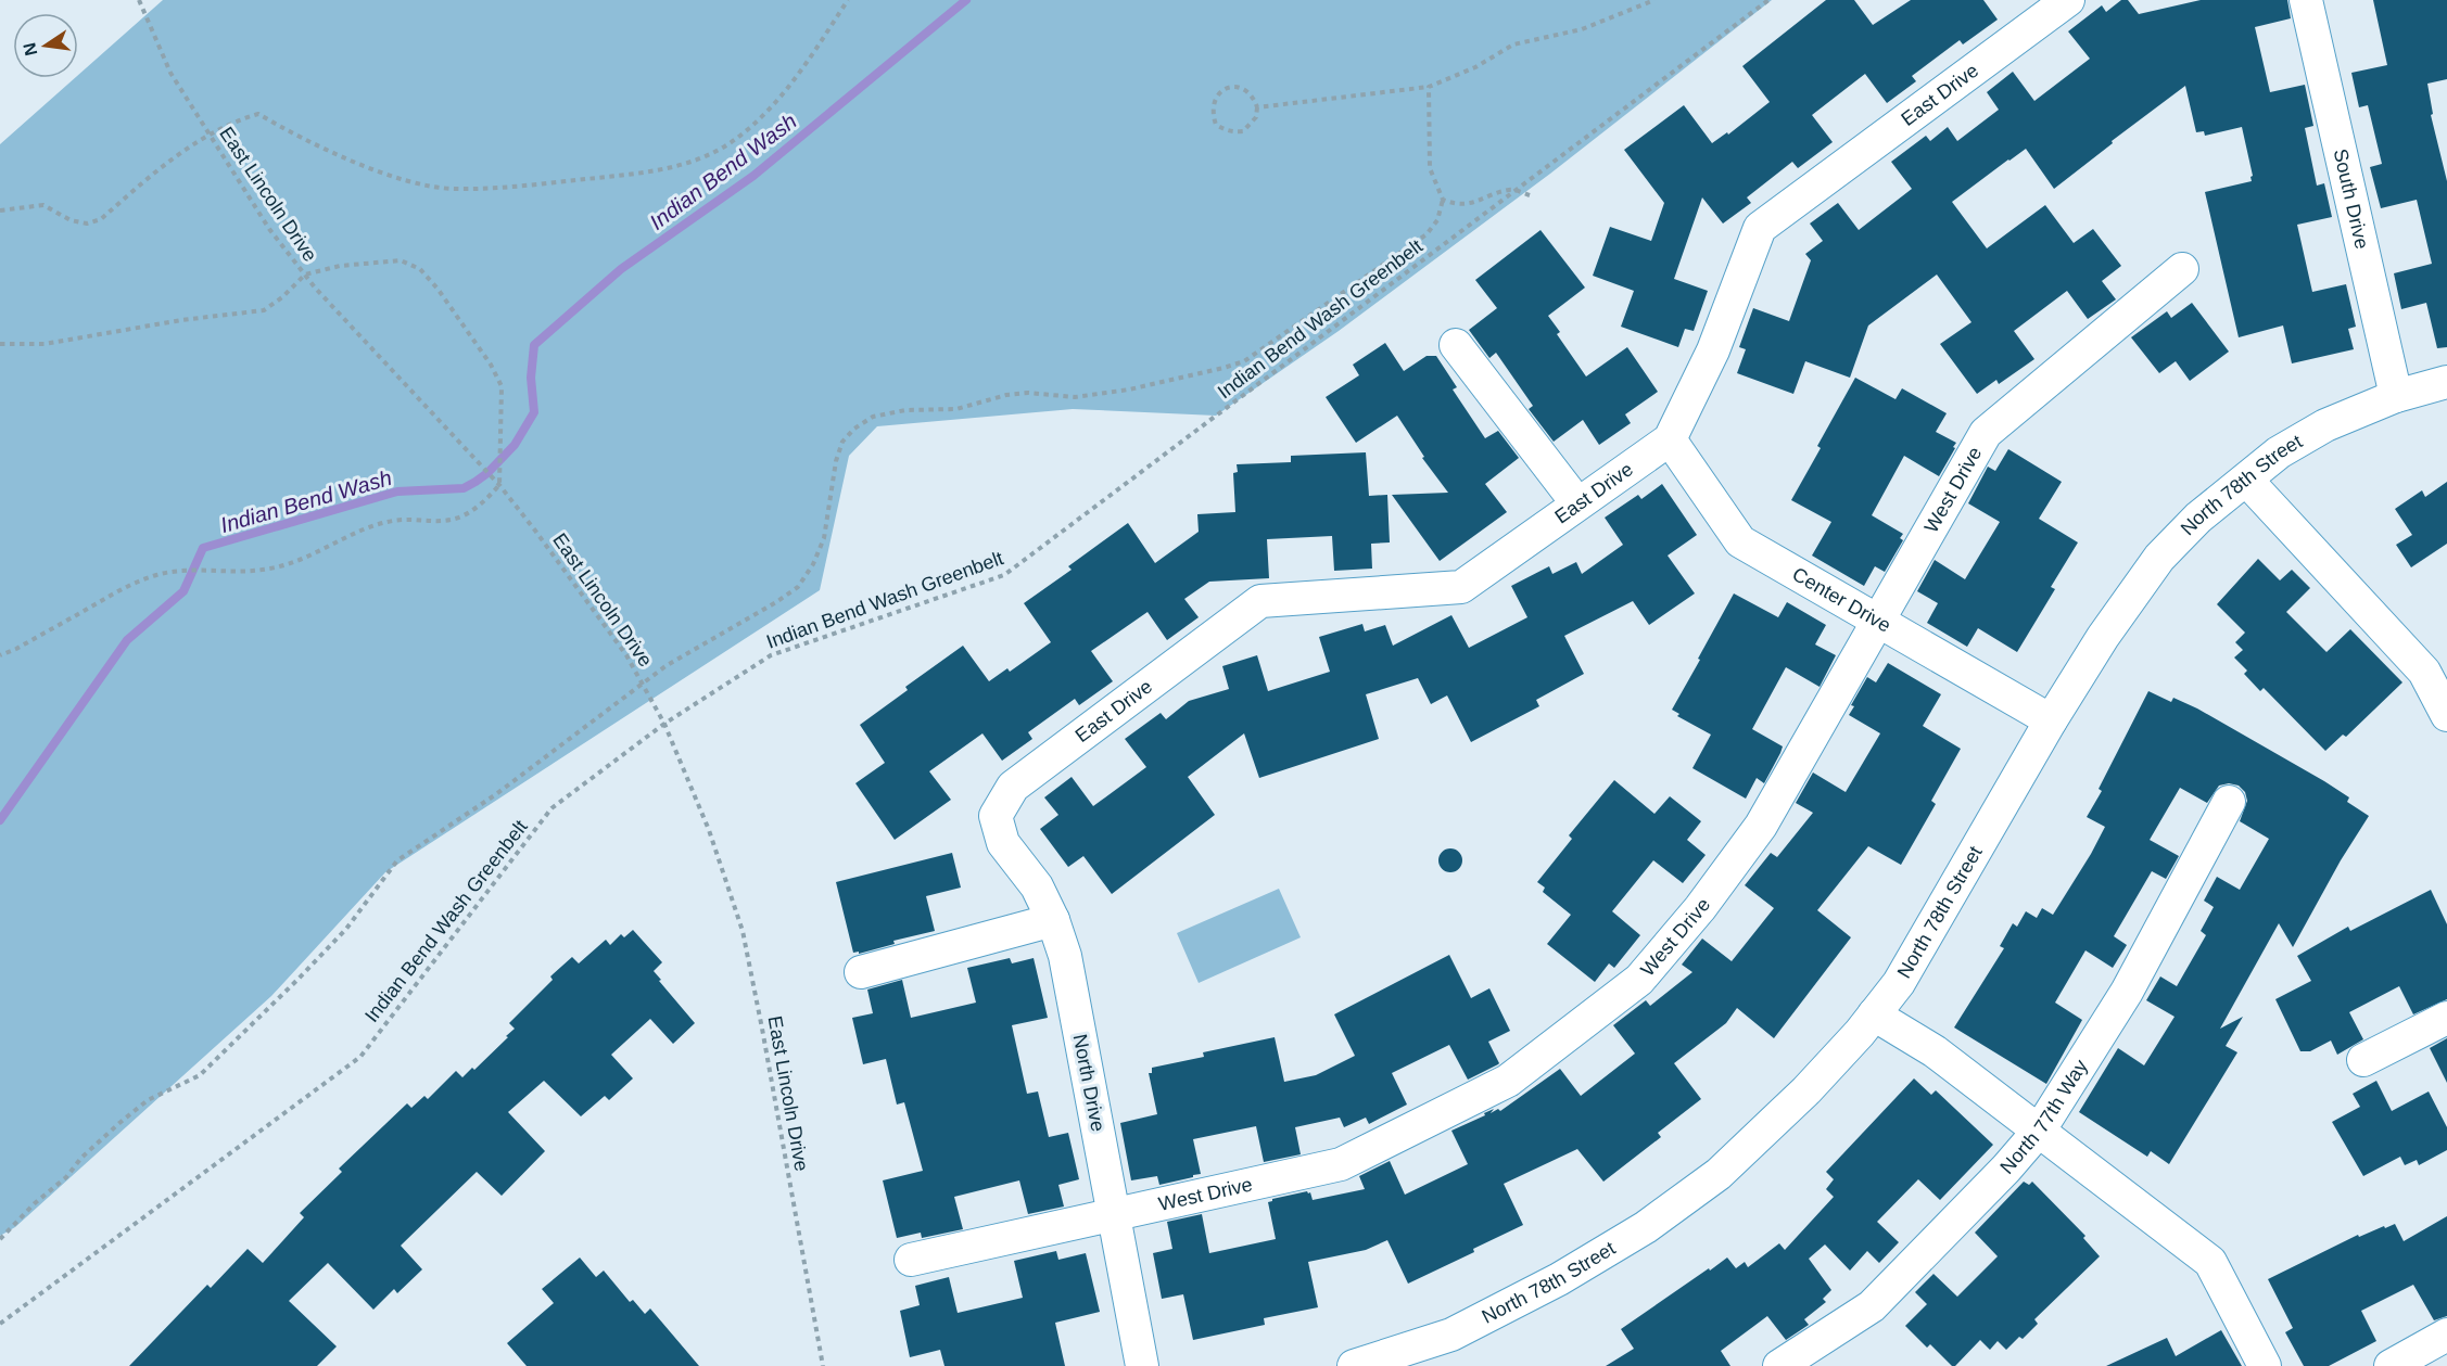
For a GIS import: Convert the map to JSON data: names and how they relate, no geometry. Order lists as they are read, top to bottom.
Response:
{
  "streets": {
    "street": [
      "East Drive",
      "South Drive",
      "North 78th Street",
      "West Drive",
      "Center Drive",
      "North Drive",
      "North 77th Way"
    ],
    "path": ["East Lincoln Drive", "Indian Bend Wash Greenbelt"]
  },
  "crossings": [
    ["East Drive", "Center Drive"],
    ["East Drive", "North Drive"],
    ["East Lincoln Drive", "Indian Bend Wash Greenbelt"],
    ["South Drive", "North 78th Street"],
    ["North 78th Street", "Center Drive"],
    ["West Drive", "Center Drive"],
    ["West Drive", "North Drive"]
  ],
  "water": ["Indian Bend Wash"],
  "north": "left"
}
